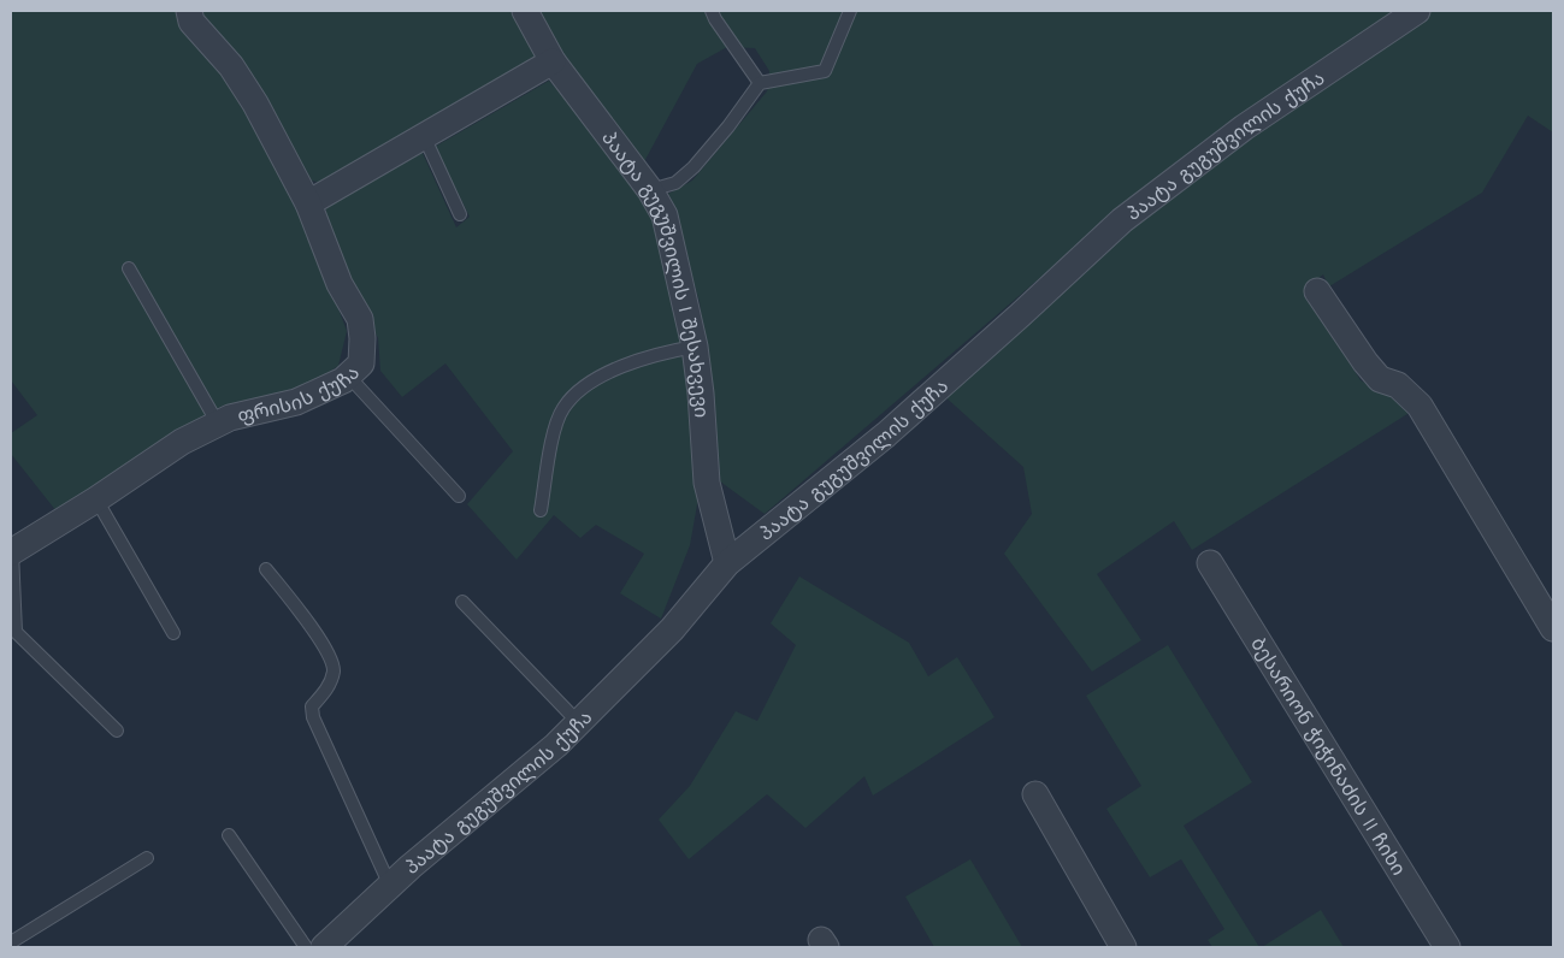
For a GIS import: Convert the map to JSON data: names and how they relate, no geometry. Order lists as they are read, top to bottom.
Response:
{
  "streets": {
    "street": [
      "პაატა გუგუშვილის ქუჩა",
      "პაატა გუგუშვილის I შესახვევი",
      "ფრისის ქუჩა",
      "ბესარიონ ჭიჭინაძის II ჩიხი"
    ]
  },
  "crossings": [
    ["პაატა გუგუშვილის ქუჩა", "პაატა გუგუშვილის I შესახვევი"]
  ]
}
